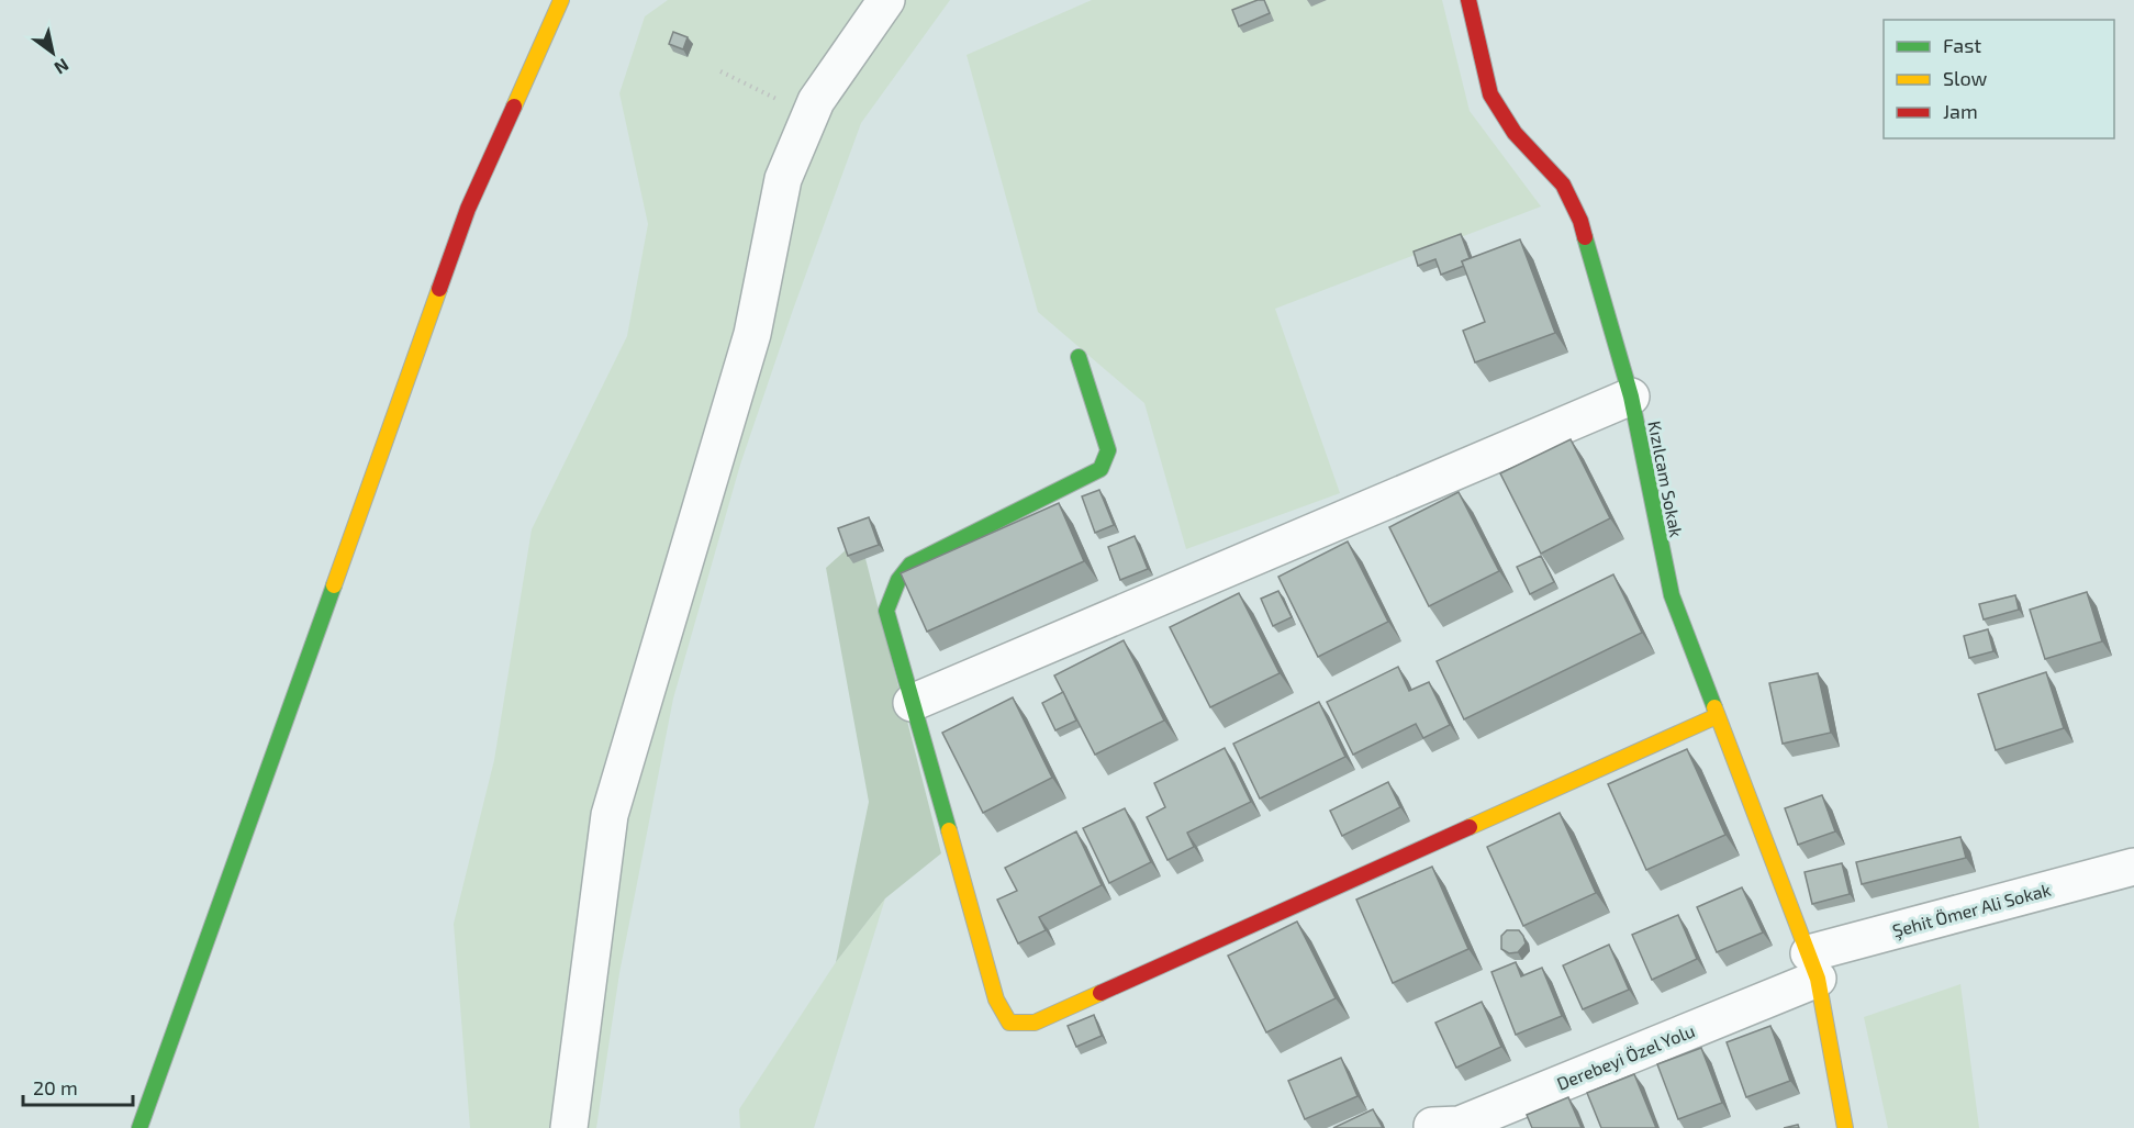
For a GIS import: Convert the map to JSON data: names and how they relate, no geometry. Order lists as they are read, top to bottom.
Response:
{
  "streets": {
    "street": ["Kızılcam Sokak", "Şehit Ömer Ali Sokak", "Derebeyi Özel Yolu"]
  },
  "crossings": [
    ["Kızılcam Sokak", "Şehit Ömer Ali Sokak"],
    ["Kızılcam Sokak", "Derebeyi Özel Yolu"],
    ["Şehit Ömer Ali Sokak", "Derebeyi Özel Yolu"]
  ],
  "legend": ["Fast", "Slow", "Jam"],
  "scale_bar": "20 m",
  "north": "bottom right"
}
